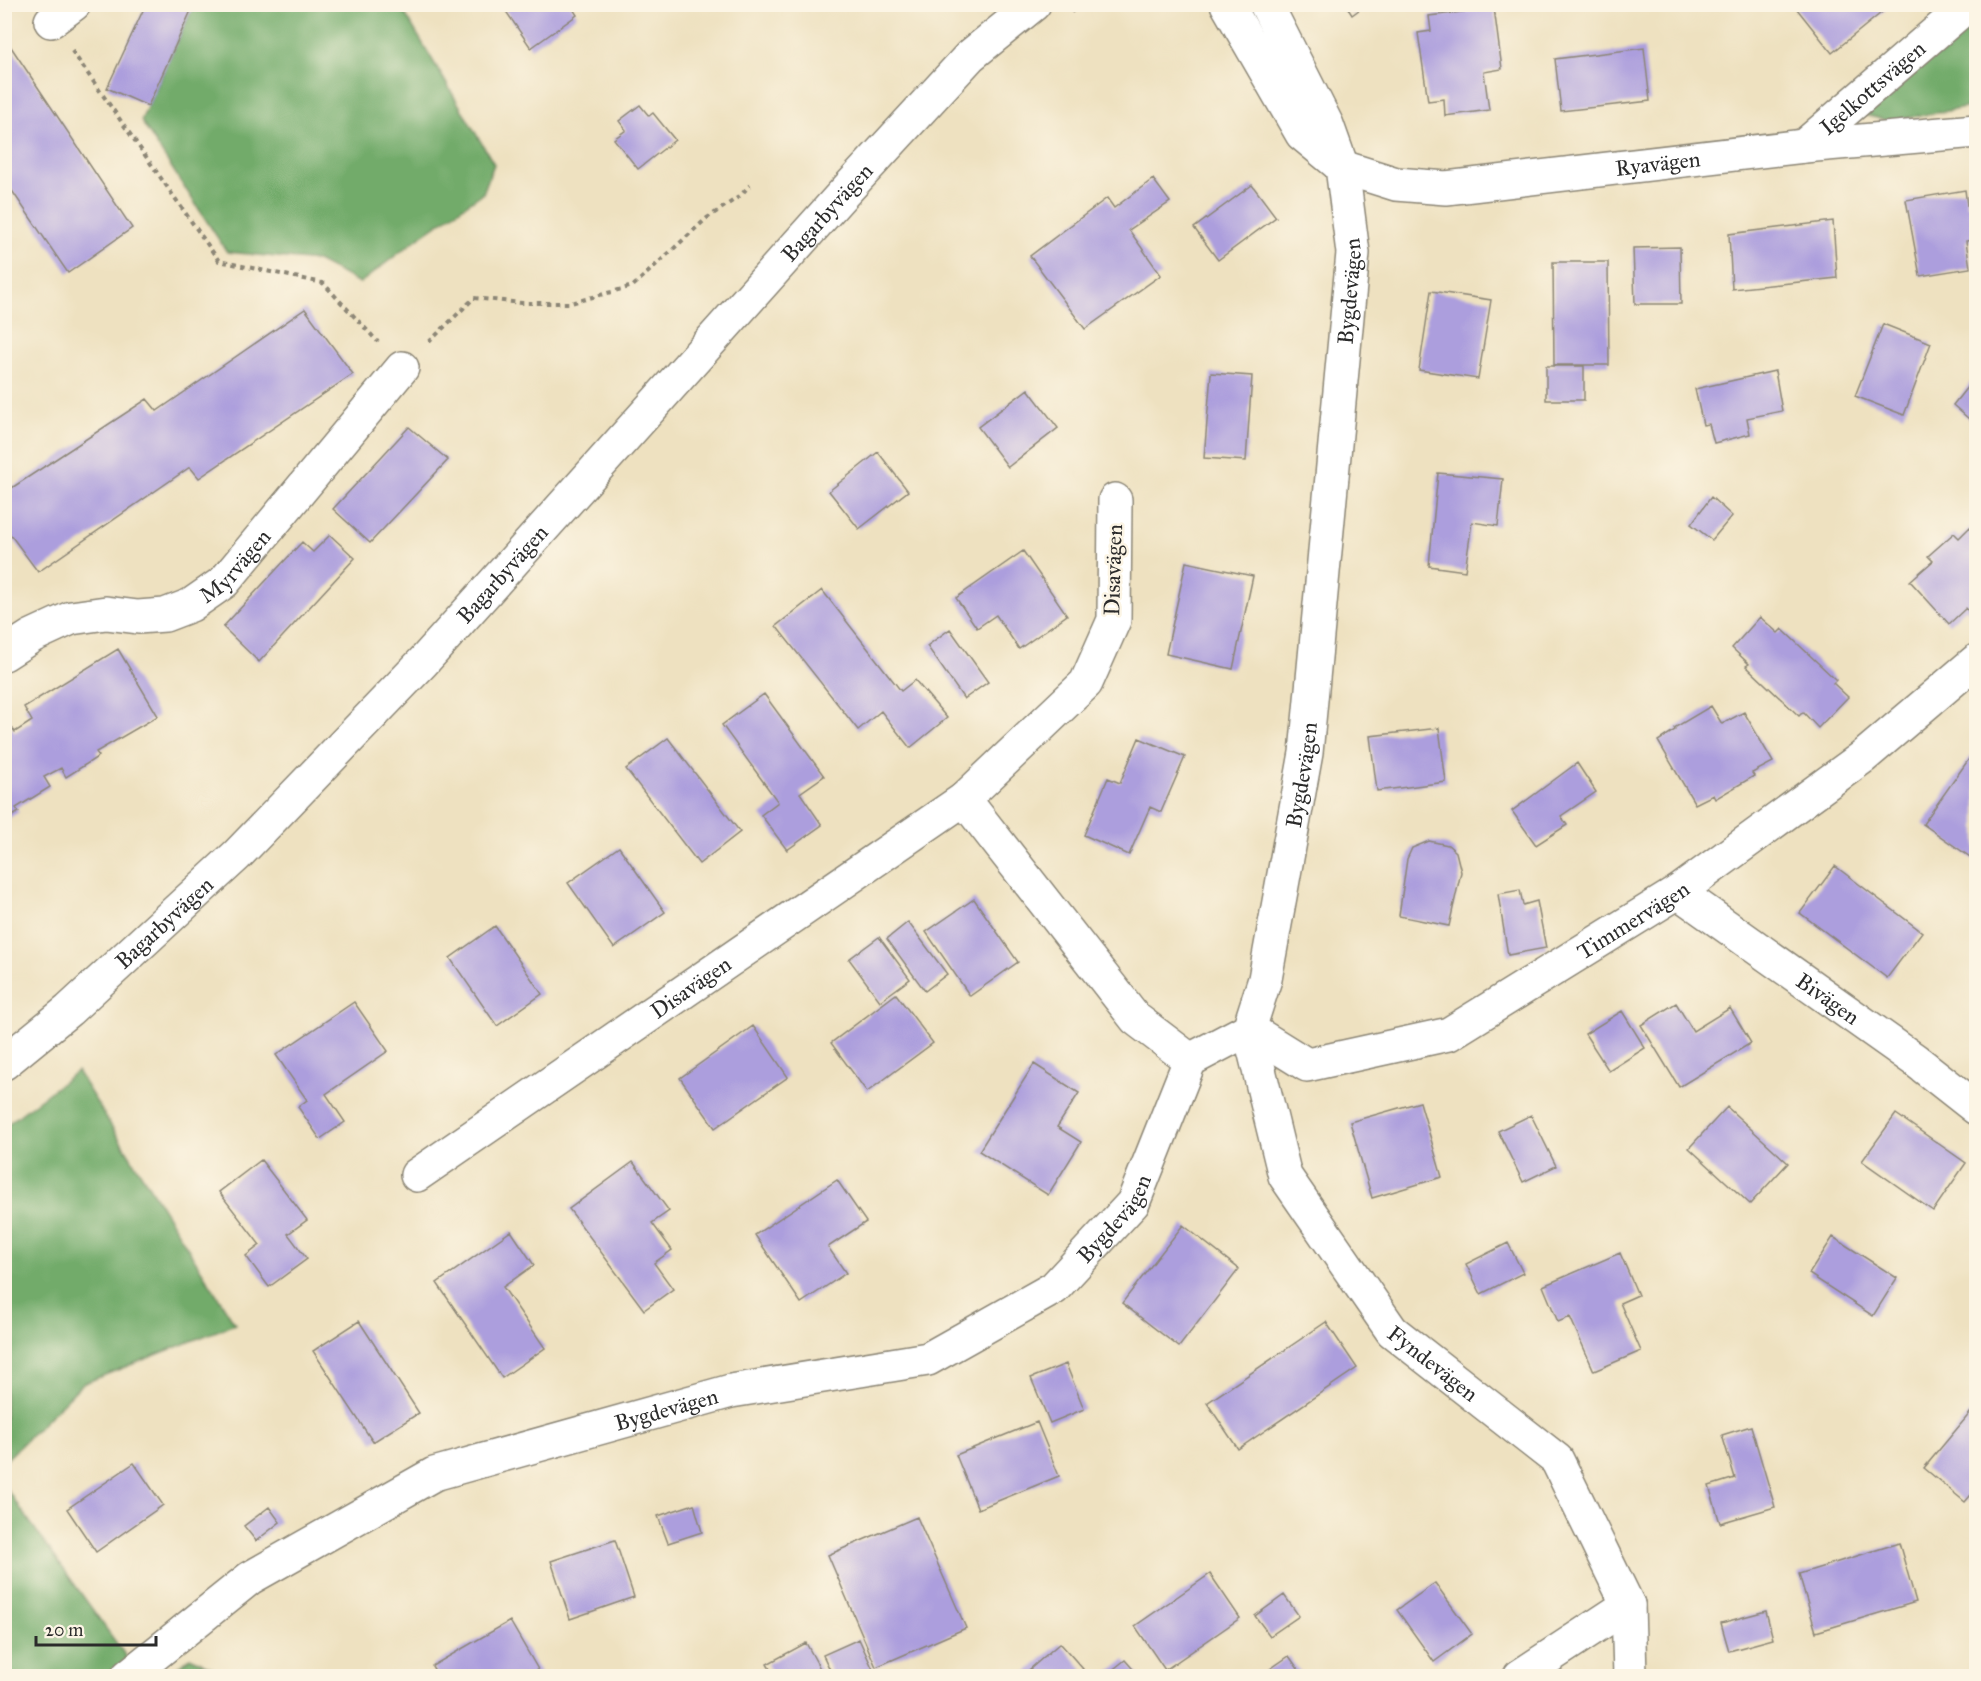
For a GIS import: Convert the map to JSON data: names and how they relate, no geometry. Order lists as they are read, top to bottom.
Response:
{
  "streets": {
    "street": [
      "Igelkottsvägen",
      "Ryavägen",
      "Bagarbyvägen",
      "Bygdevägen",
      "Myrvägen",
      "Disavägen",
      "Timmervägen",
      "Bivägen",
      "Fyndevägen"
    ]
  },
  "crossings": [
    ["Igelkottsvägen", "Ryavägen"],
    ["Ryavägen", "Bygdevägen"],
    ["Bygdevägen", "Timmervägen"],
    ["Bygdevägen", "Fyndevägen"],
    ["Timmervägen", "Bivägen"],
    ["Timmervägen", "Fyndevägen"]
  ],
  "scale_bar": "20 m"
}
